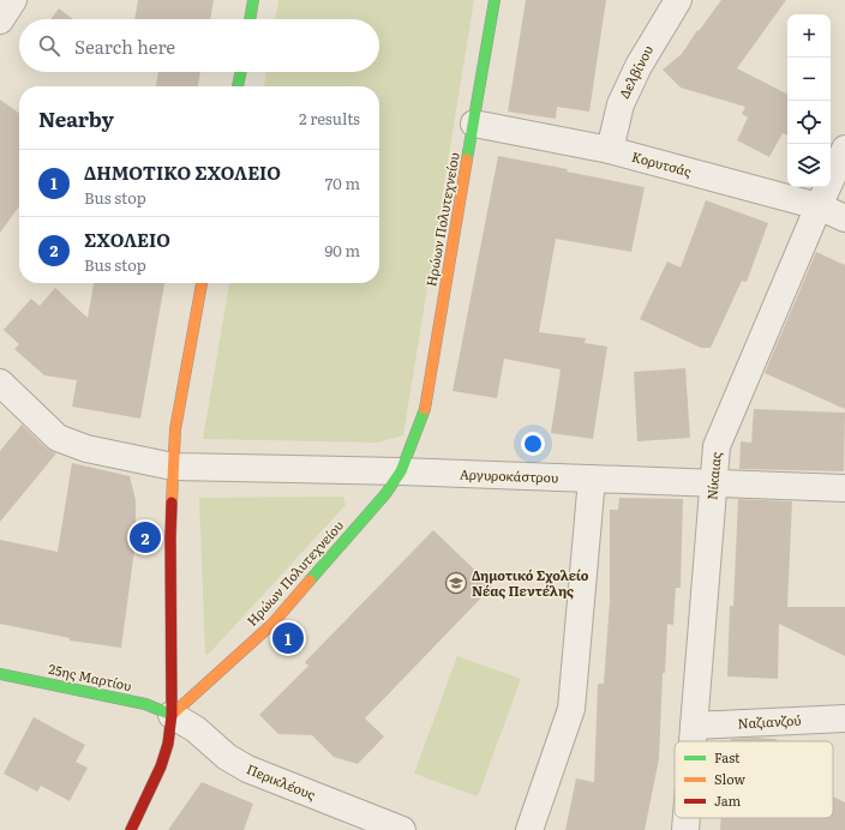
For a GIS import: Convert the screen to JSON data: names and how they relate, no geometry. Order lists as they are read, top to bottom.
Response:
{
  "streets": {
    "main road": ["Ηρώων Πολυτεχνείου", "25ης Μαρτίου"],
    "street": [
      "Δελβίνου",
      "Κορυτσάς",
      "Αργυροκάστρου",
      "Νίκαιας",
      "Ναζιανζού",
      "Περικλέους"
    ]
  },
  "crossings": [
    ["Δελβίνου", "Κορυτσάς"],
    ["Κορυτσάς", "Ηρώων Πολυτεχνείου"],
    ["Κορυτσάς", "Νίκαιας"],
    ["Ηρώων Πολυτεχνείου", "Αργυροκάστρου"],
    ["Ηρώων Πολυτεχνείου", "25ης Μαρτίου"],
    ["Ηρώων Πολυτεχνείου", "Περικλέους"],
    ["Αργυροκάστρου", "Νίκαιας"],
    ["Νίκαιας", "Ναζιανζού"],
    ["25ης Μαρτίου", "Περικλέους"]
  ],
  "places": {
    "school or university": ["Δημοτικό Σχολείο Νέας Πεντέλης"]
  },
  "legend": ["Fast", "Slow", "Jam"],
  "page": {
    "map_buttons": ["+", "−"],
    "search": "Search here",
    "heading": ["Nearby", "2 results"],
    "list": [
      {
        "mark": "1",
        "name": "ΔΗΜΟΤΙΚΟ ΣΧΟΛΕΙΟ",
        "note": "Bus stop",
        "value": "70 m"
      },
      {
        "mark": "2",
        "name": "ΣΧΟΛΕΙΟ",
        "note": "Bus stop",
        "value": "90 m"
      }
    ],
    "pins": ["2", "1"]
  }
}
